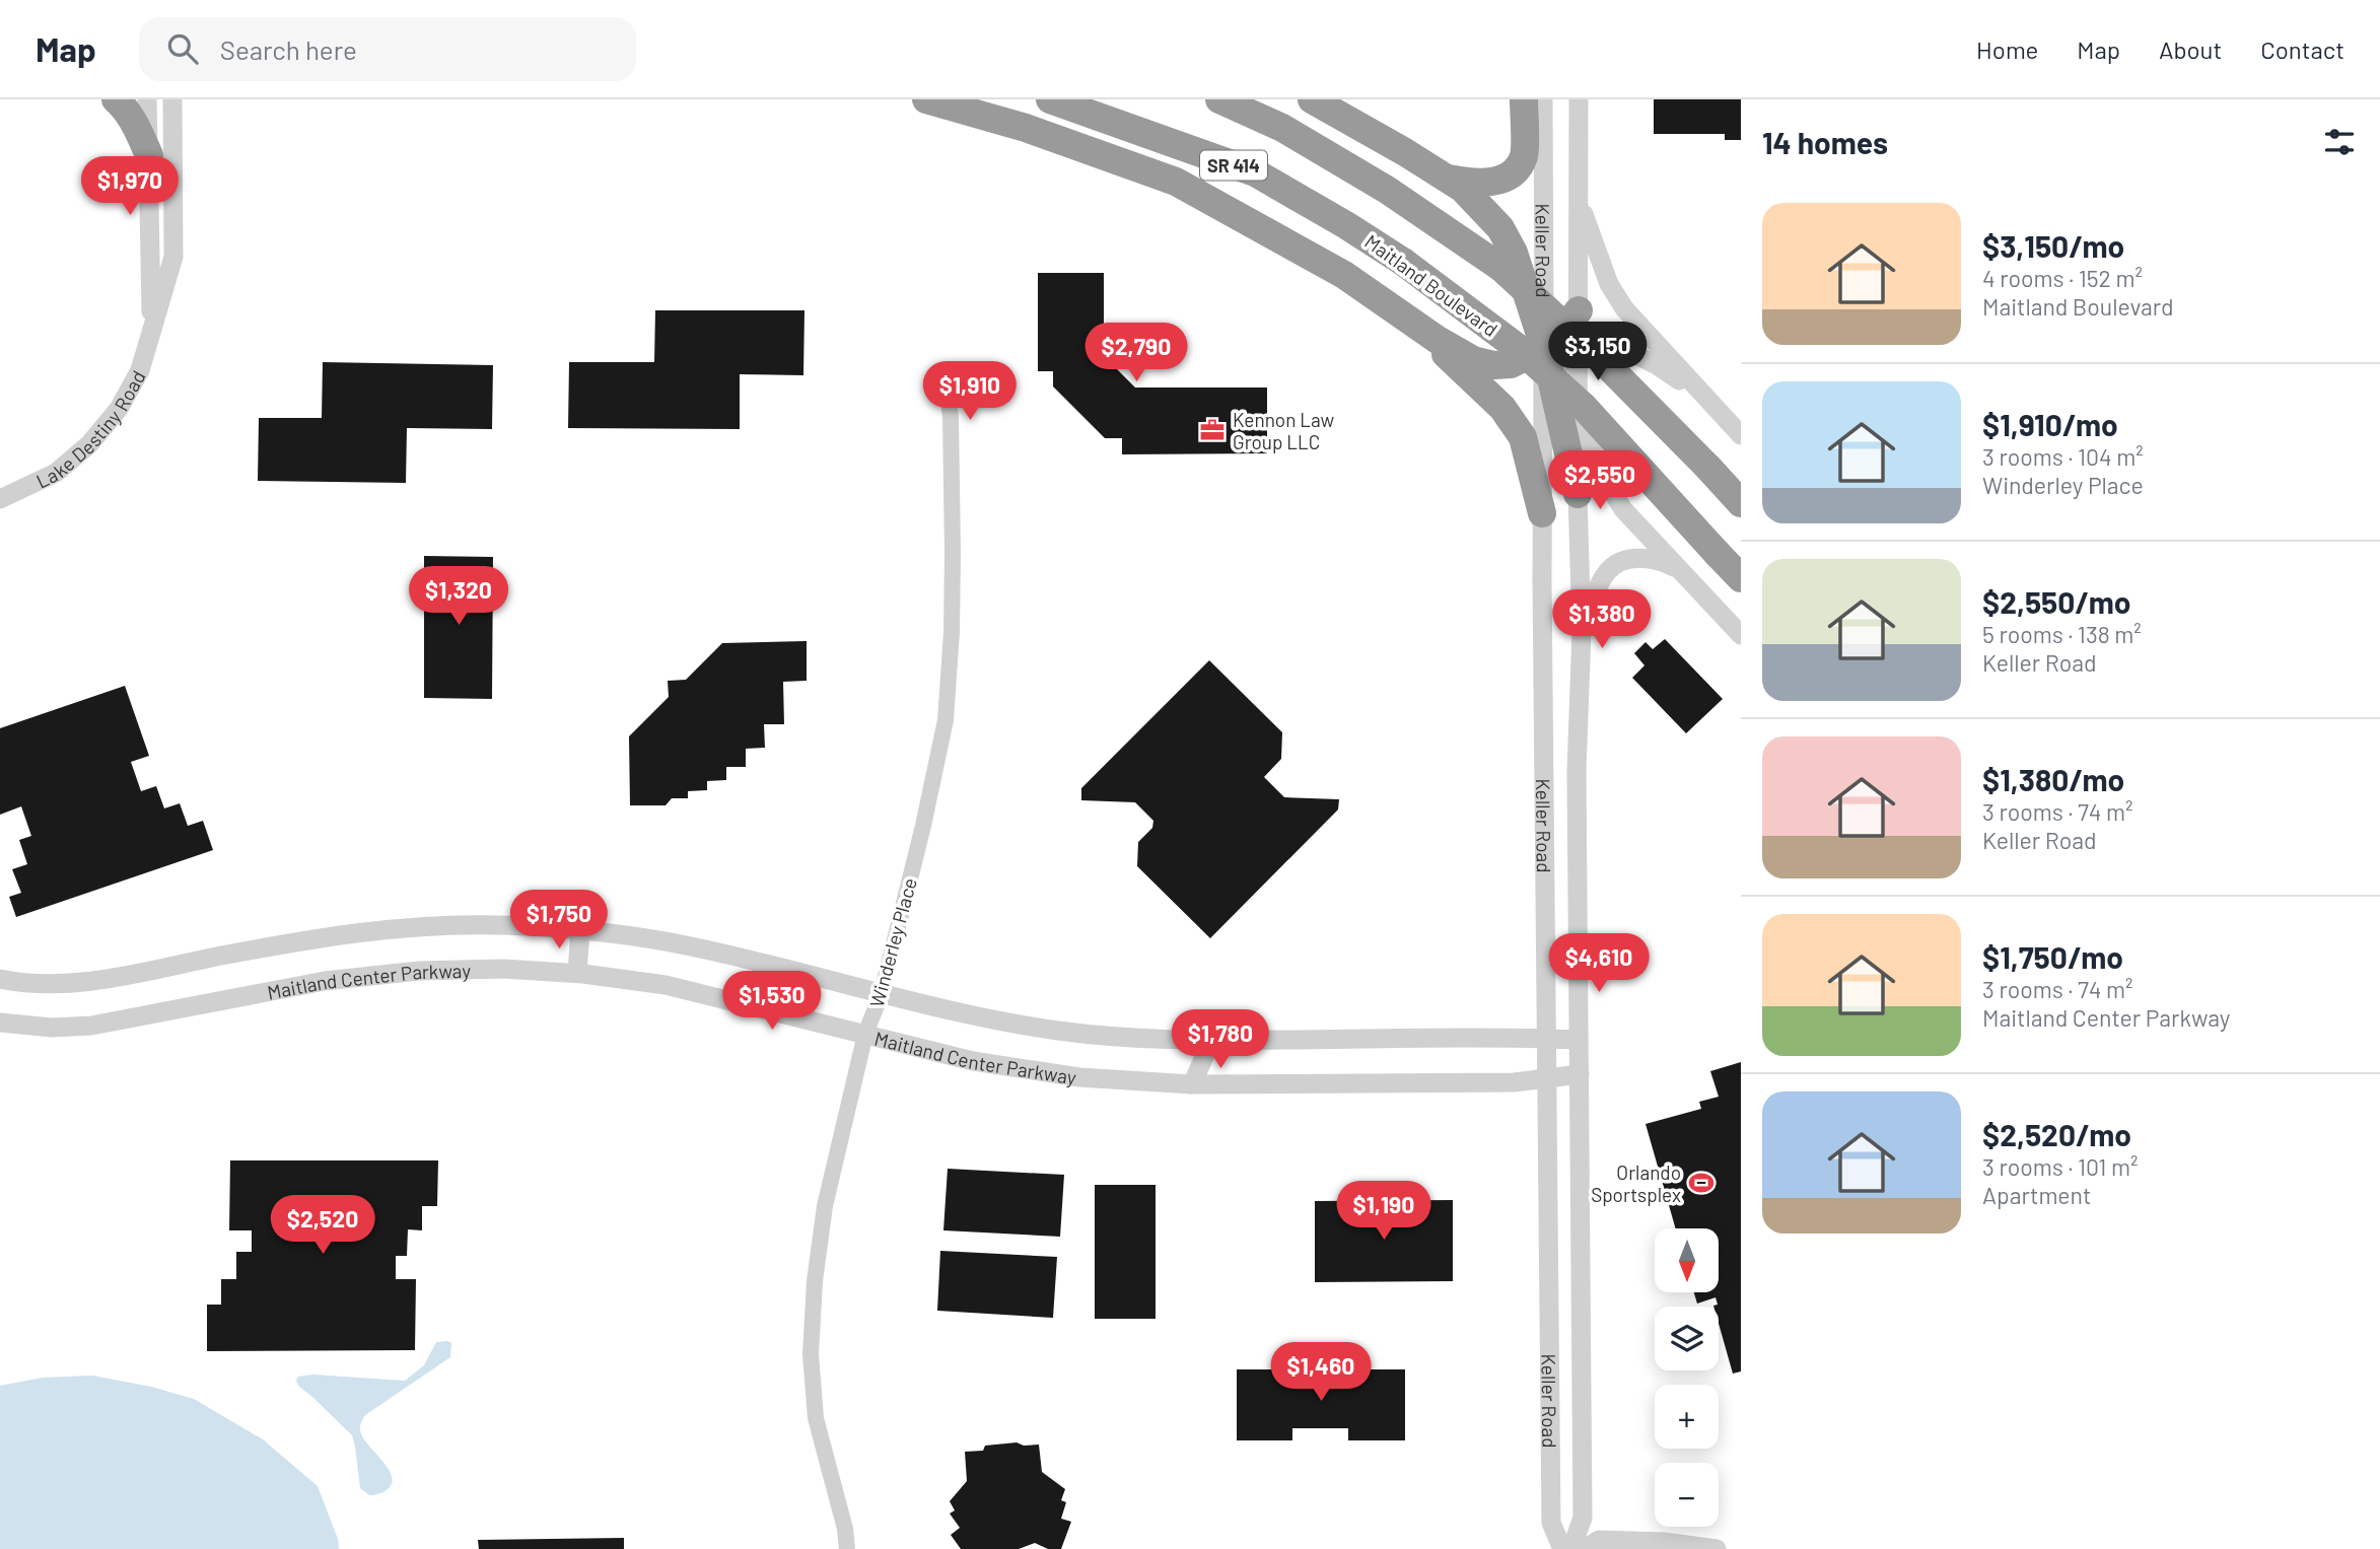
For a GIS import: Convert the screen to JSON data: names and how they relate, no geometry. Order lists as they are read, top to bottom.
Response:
{
  "streets": {
    "highway": ["SR 414", "Maitland Boulevard"],
    "street": [
      "Keller Road",
      "Lake Destiny Road",
      "Winderley Place",
      "Maitland Center Parkway"
    ]
  },
  "crossings": [
    ["Keller Road", "Maitland Center Parkway"],
    ["Winderley Place", "Maitland Center Parkway"]
  ],
  "places": {
    "office": ["Kennon Law Group LLC"],
    "sports": ["Orlando Sportsplex"]
  },
  "north": "bottom",
  "page": {
    "header": "Map",
    "search": "Search here",
    "nav": [
      "Home",
      "Map",
      "About",
      "Contact"
    ],
    "heading": "14 homes",
    "price": [
      "$1,970",
      "$3,150",
      "$2,790",
      "$1,910",
      "$2,550",
      "$1,320",
      "$1,380",
      "$1,750",
      "$4,610",
      "$1,530",
      "$1,780",
      "$1,190",
      "$2,520",
      "$1,460"
    ],
    "list": [
      {
        "name": "$3,150/mo",
        "note": "4 rooms · 152 m² · Maitland Boulevard"
      },
      {
        "name": "$1,910/mo",
        "note": "3 rooms · 104 m² · Winderley Place"
      },
      {
        "name": "$2,550/mo",
        "note": "5 rooms · 138 m² · Keller Road"
      },
      {
        "name": "$1,380/mo",
        "note": "3 rooms · 74 m² · Keller Road"
      },
      {
        "name": "$1,750/mo",
        "note": "3 rooms · 74 m² · Maitland Center Parkway"
      },
      {
        "name": "$2,520/mo",
        "note": "3 rooms · 101 m² · Apartment"
      }
    ],
    "map_buttons": ["+", "−"]
  }
}
